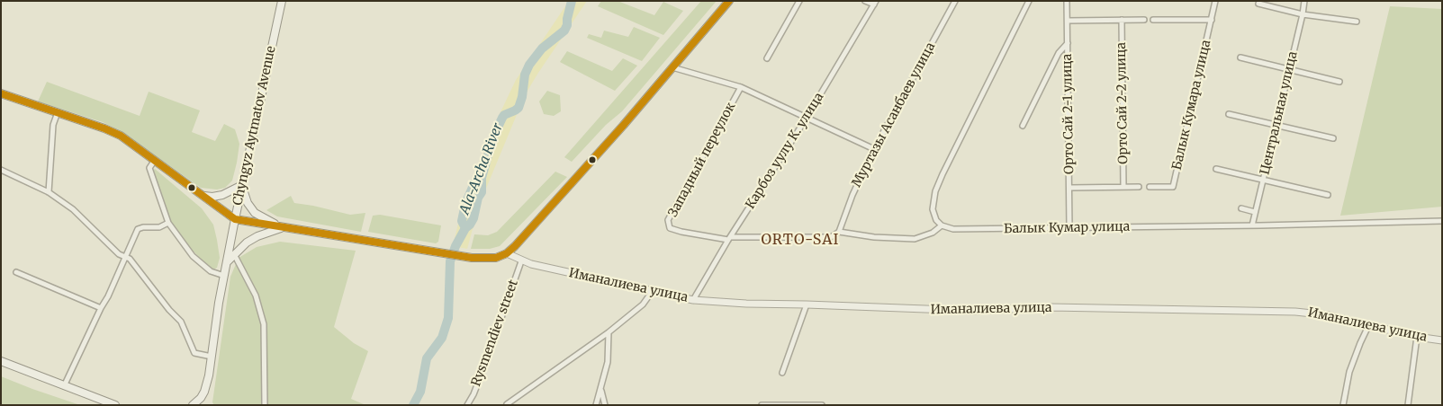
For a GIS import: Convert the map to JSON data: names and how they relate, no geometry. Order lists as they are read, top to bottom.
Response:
{
  "streets": {
    "main road": ["Chyngyz Aytmatov Avenue"],
    "street": [
      "Орто Сай 2-2 улица",
      "Балык Кумара улица",
      "Центральная улица",
      "Орто Сай 2-1 улица",
      "Муртазы Асанбаев улица",
      "Карбоз уулу К. улица",
      "Западный переулок",
      "Балык Кумар улица",
      "Иманалиева улица",
      "Rysmendiev street"
    ]
  },
  "crossings": [
    ["Центральная улица", "Балык Кумар улица"],
    ["Орто Сай 2-1 улица", "Балык Кумар улица"],
    ["Муртазы Асанбаев улица", "Западный переулок"],
    ["Карбоз уулу К. улица", "Западный переулок"],
    ["Карбоз уулу К. улица", "Иманалиева улица"],
    ["Иманалиева улица", "Rysmendiev street"]
  ],
  "districts": ["ORTO-SAI"],
  "water": ["Ala-Archa River"]
}
